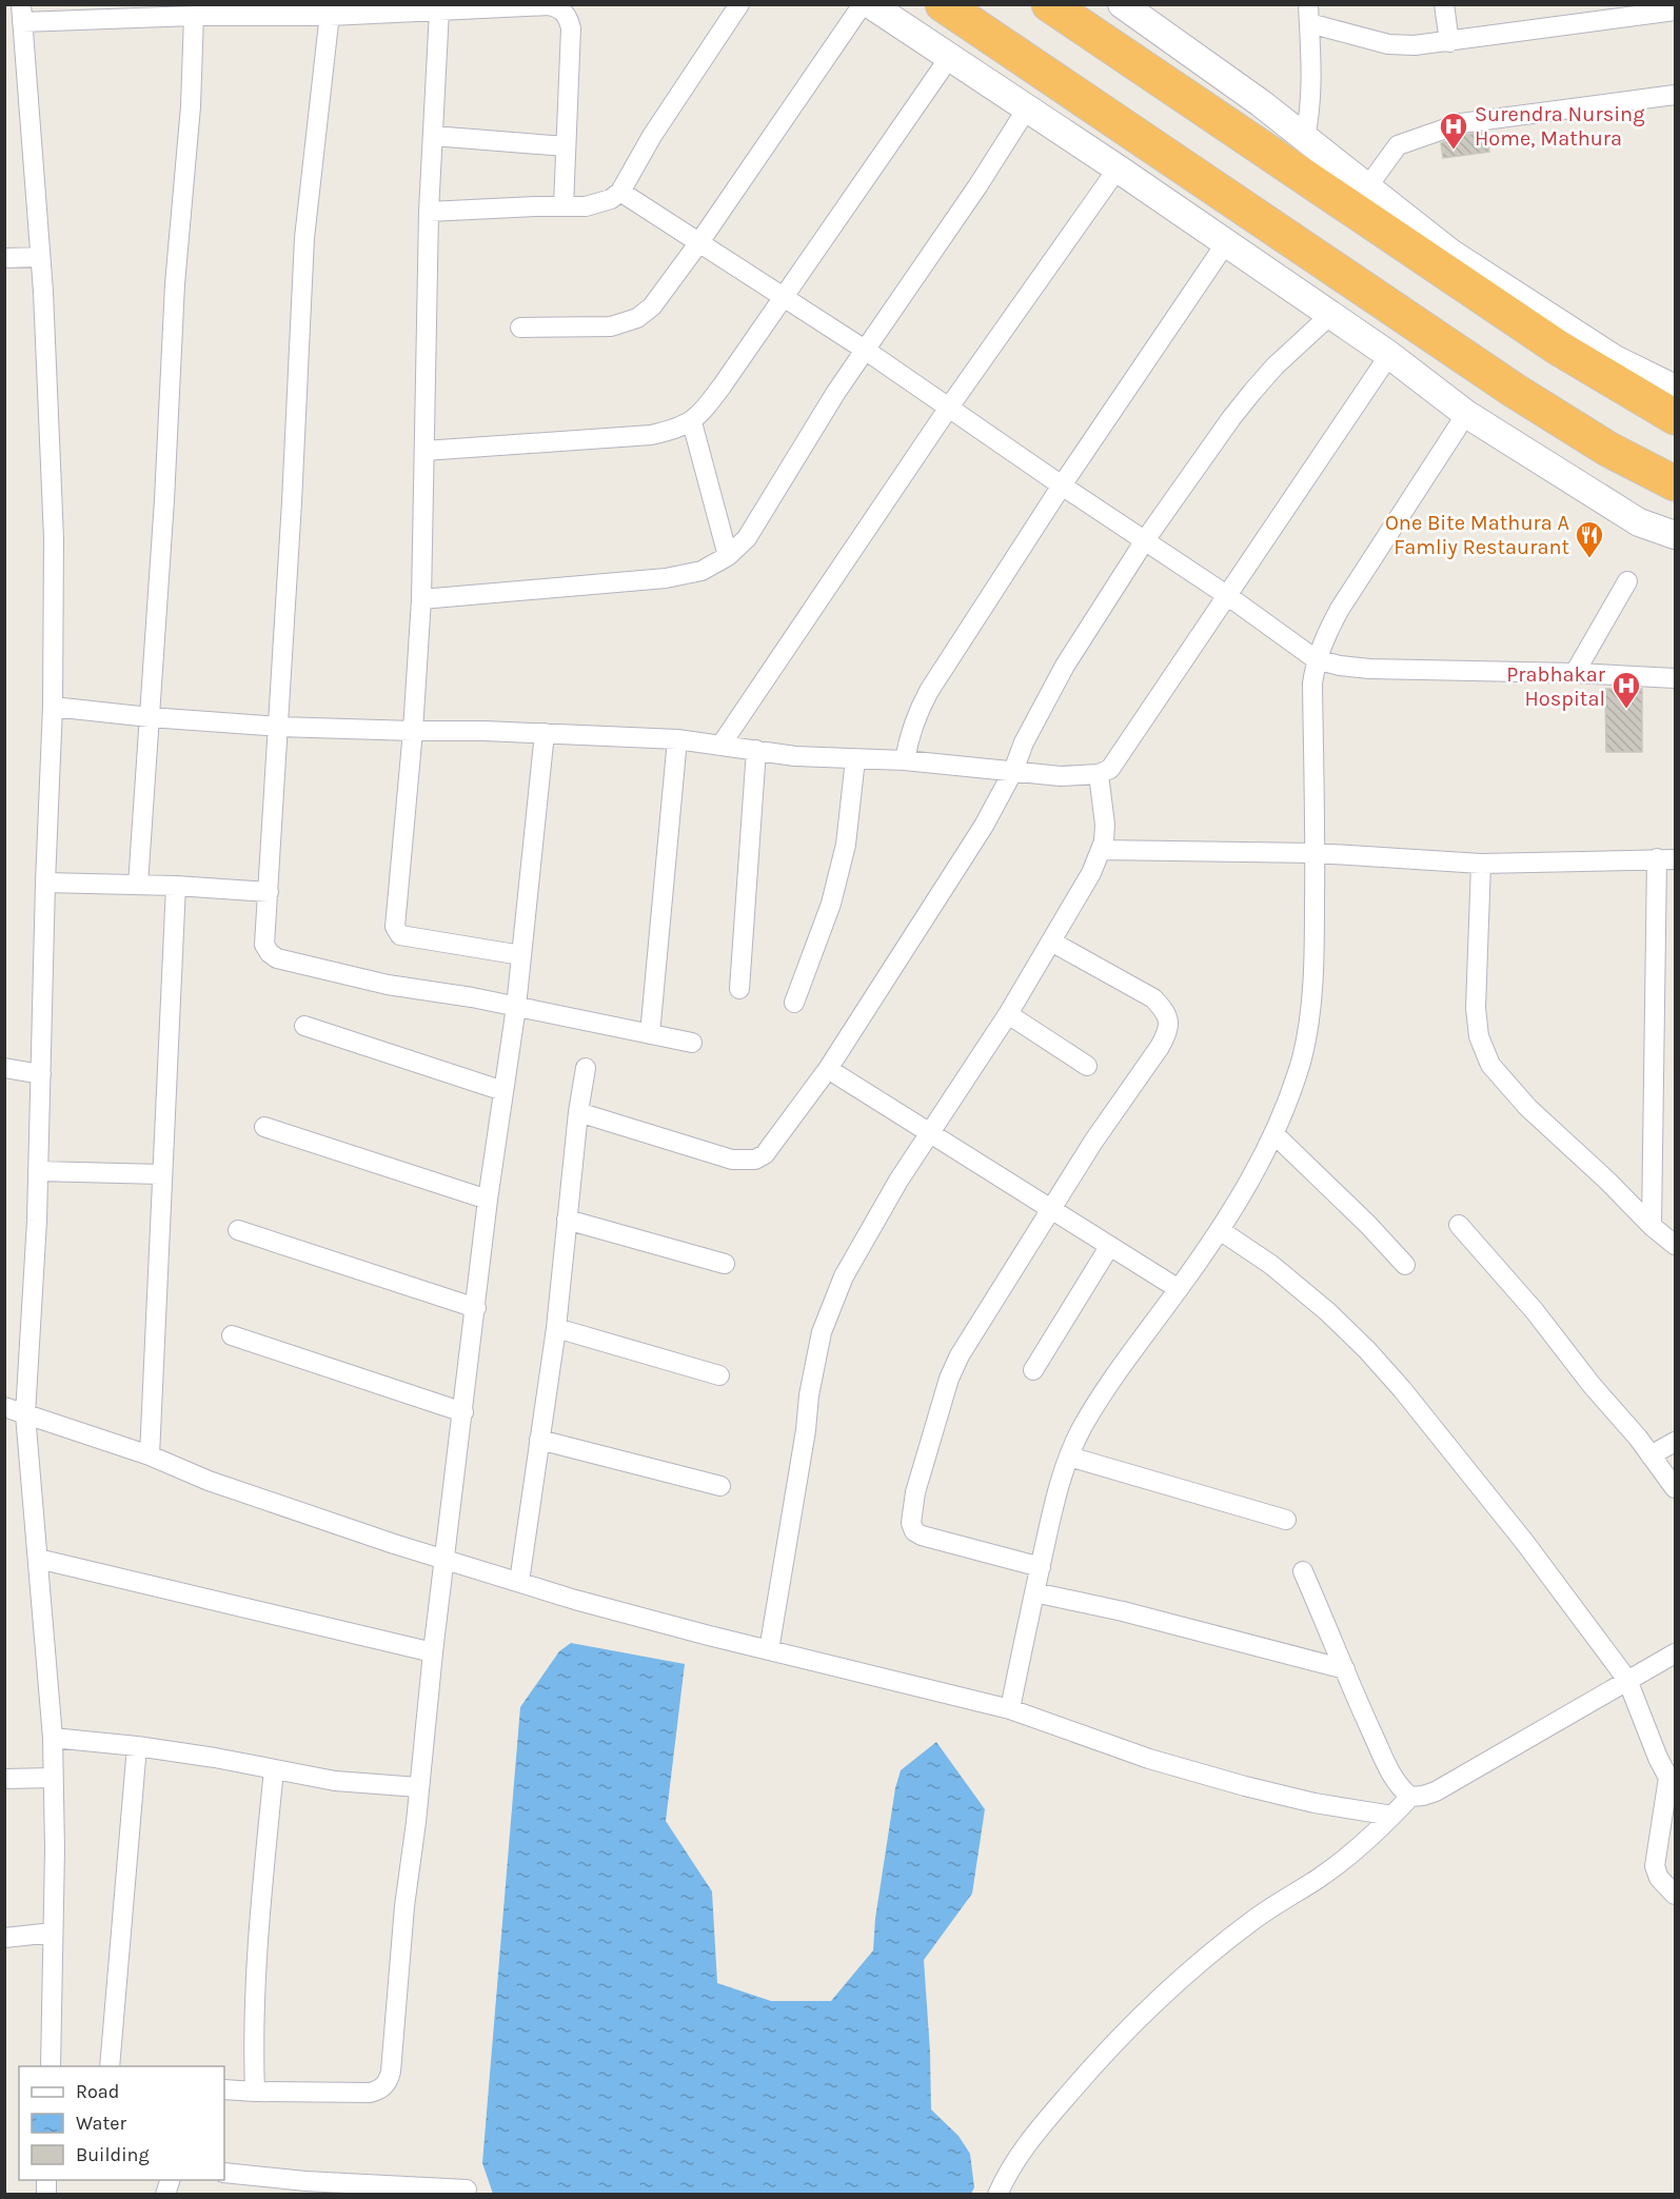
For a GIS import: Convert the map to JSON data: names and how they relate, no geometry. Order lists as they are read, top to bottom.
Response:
{
  "places": {
    "hospital": ["Surendra Nursing Home, Mathura", "Prabhakar Hospital"],
    "restaurant": ["One Bite Mathura A Famliy Restaurant"]
  },
  "legend": ["Road", "Water", "Building"]
}
